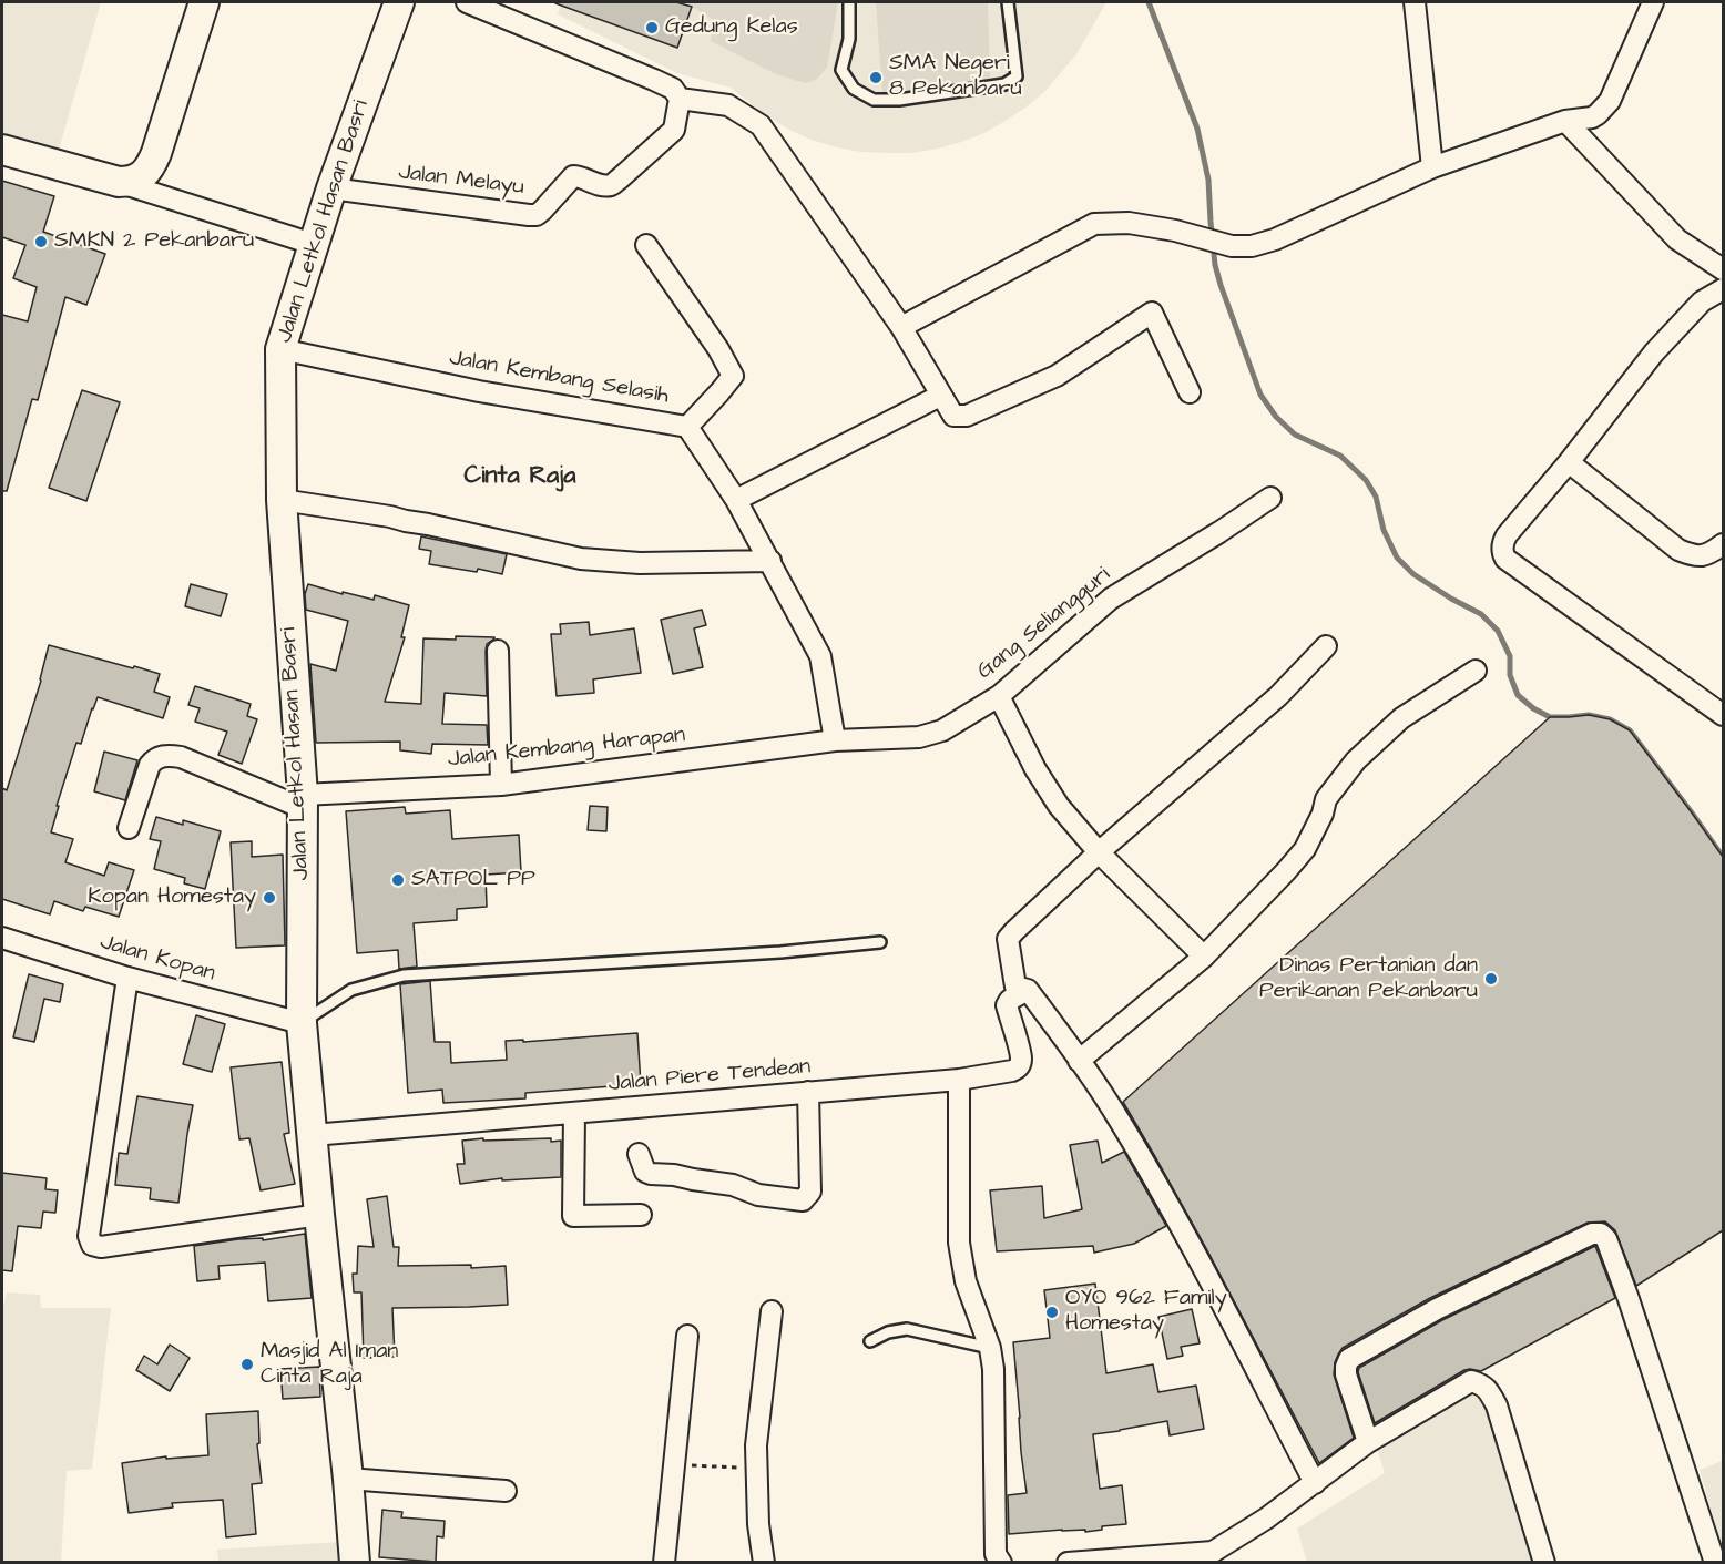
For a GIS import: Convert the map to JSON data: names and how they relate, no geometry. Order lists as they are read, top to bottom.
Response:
{
  "streets": {
    "street": [
      "Jalan Melayu",
      "Jalan Letkol Hasan Basri",
      "Jalan Kembang Selasih",
      "Gang Seliangguri",
      "Jalan Kembang Harapan",
      "Jalan Kopan",
      "Jalan Piere Tendean"
    ]
  },
  "crossings": [
    ["Jalan Melayu", "Jalan Letkol Hasan Basri"],
    ["Jalan Letkol Hasan Basri", "Jalan Kembang Selasih"],
    ["Jalan Letkol Hasan Basri", "Jalan Kembang Harapan"],
    ["Jalan Letkol Hasan Basri", "Jalan Kopan"],
    ["Jalan Letkol Hasan Basri", "Jalan Piere Tendean"],
    ["Gang Seliangguri", "Jalan Kembang Harapan"]
  ],
  "districts": ["Cinta Raja"],
  "places": [
    "Gedung Kelas",
    "SMA Negeri 8 Pekanbaru",
    "SMKN 2 Pekanbaru",
    "SATPOL PP",
    "Kopan Homestay",
    "Dinas Pertanian dan Perikanan Pekanbaru",
    "OYO 962 Family Homestay",
    "Masjid Al Iman Cinta Raja"
  ]
}
